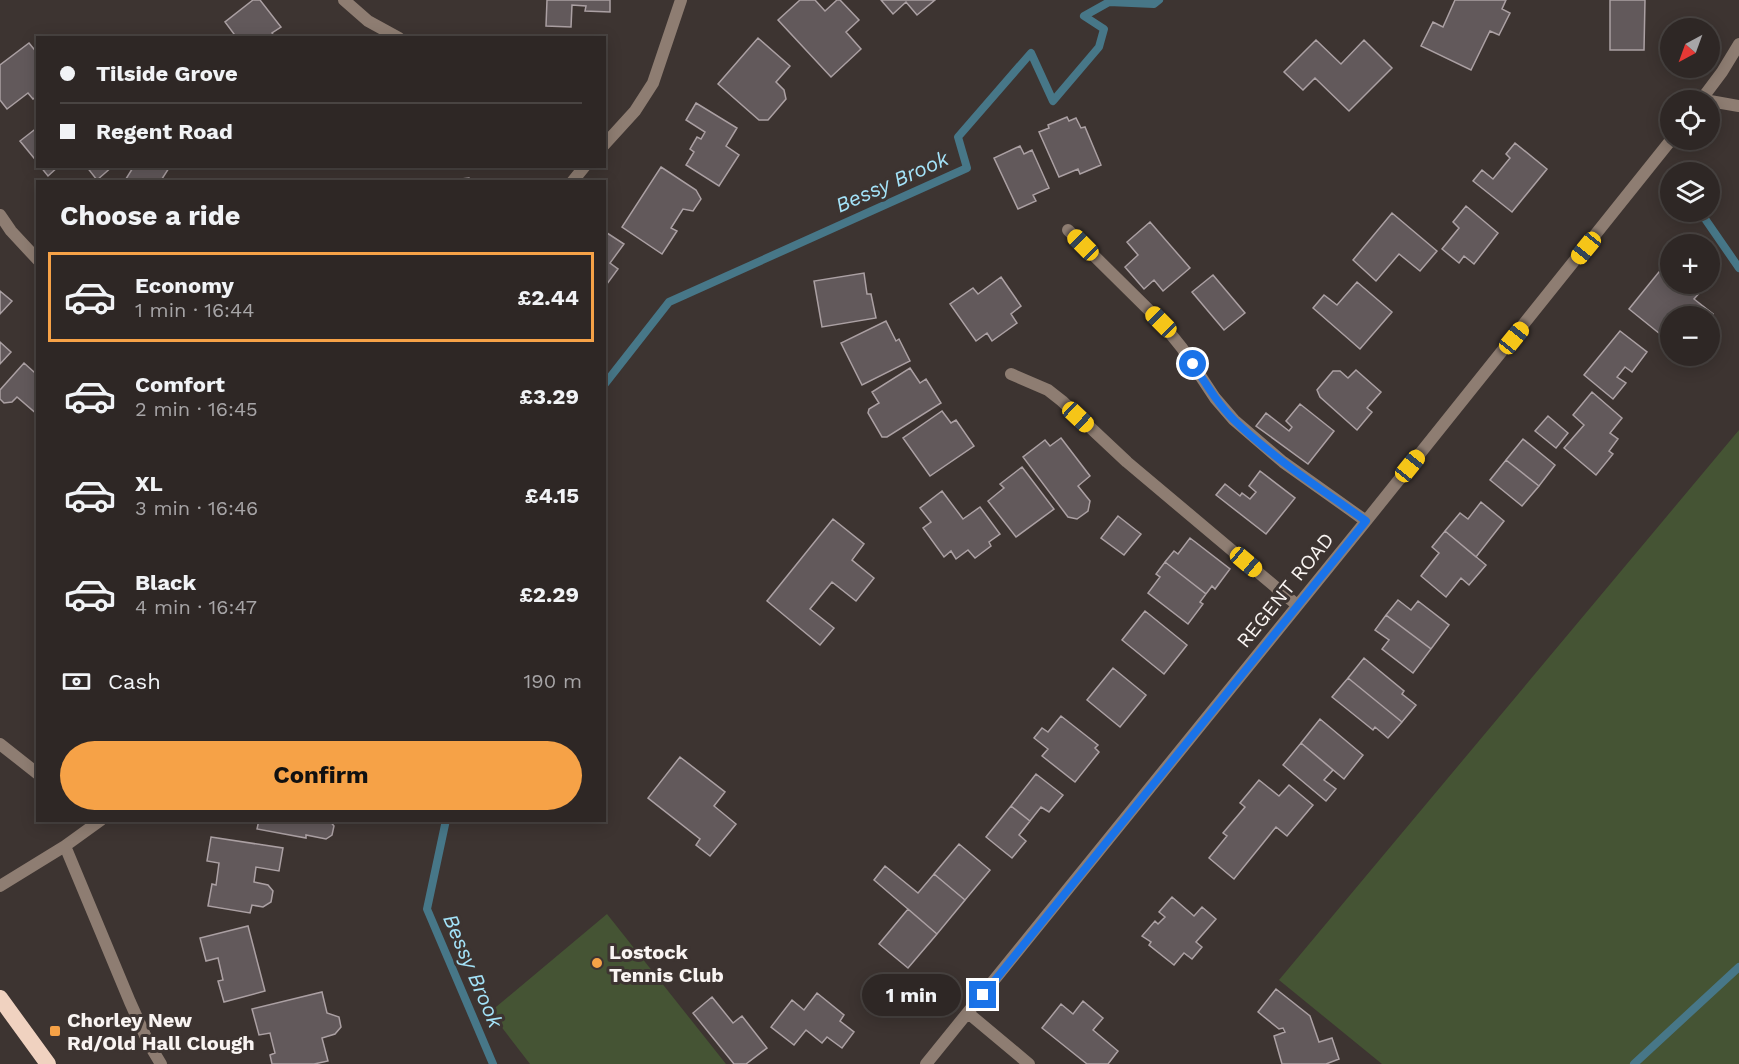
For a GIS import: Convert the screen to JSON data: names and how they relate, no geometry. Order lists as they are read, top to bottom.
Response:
{
  "streets": {
    "street": ["REGENT ROAD"]
  },
  "water": ["Bessy Brook"],
  "places": {
    "other": ["Lostock Tennis Club"],
    "transit": ["Chorley New Rd/Old Hall Clough"]
  },
  "north": "bottom left",
  "page": {
    "map_buttons": ["+", "−"],
    "banner": ["Tilside Grove", "Regent Road"],
    "heading": "Choose a ride",
    "list": [
      {
        "name": "Economy",
        "note": "1 min · 16:44",
        "value": "£2.44"
      },
      {
        "name": "Comfort",
        "note": "2 min · 16:45",
        "value": "£3.29"
      },
      {
        "name": "XL",
        "note": "3 min · 16:46",
        "value": "£4.15"
      },
      {
        "name": "Black",
        "note": "4 min · 16:47",
        "value": "£2.29"
      }
    ],
    "pay": ["Cash", "190 m"],
    "buttons": "Confirm",
    "bubble": "1 min"
  }
}
